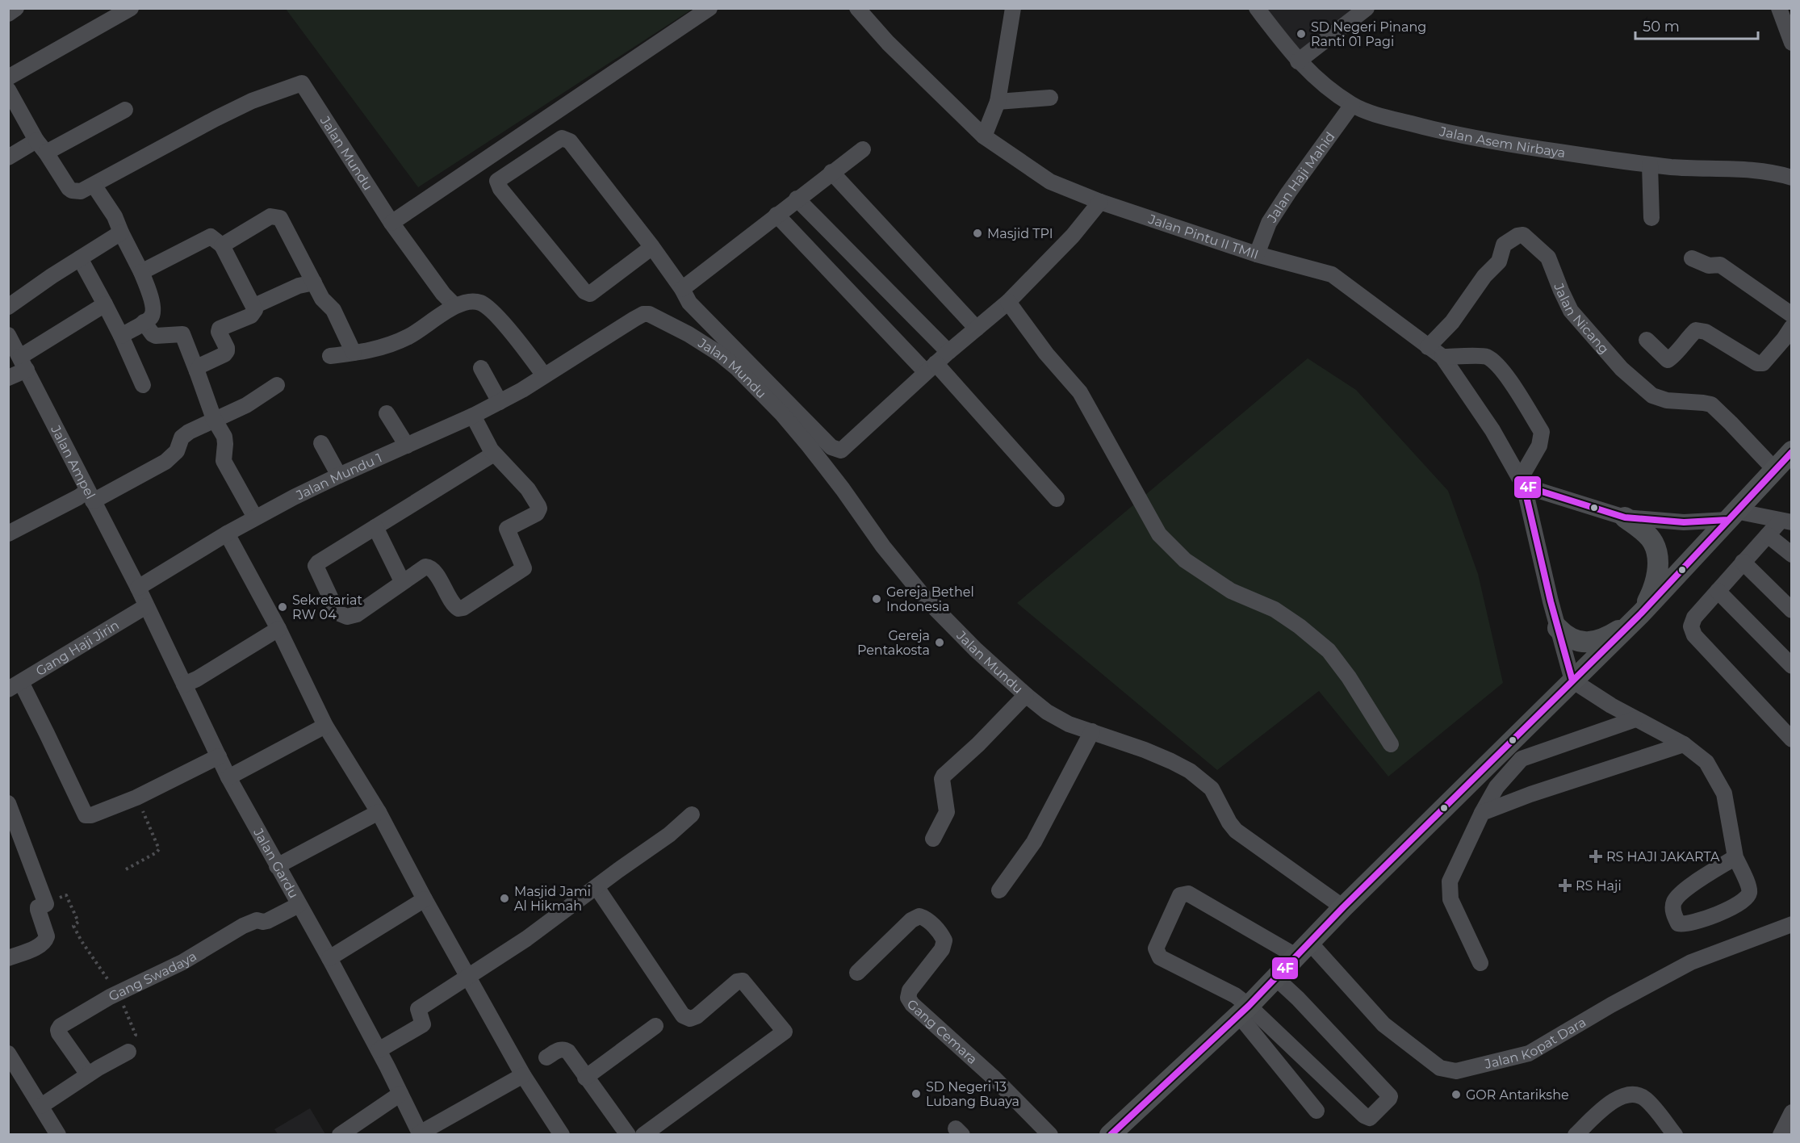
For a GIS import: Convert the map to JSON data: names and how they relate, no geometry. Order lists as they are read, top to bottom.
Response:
{
  "streets": {
    "street": [
      "Jalan Asem Nirbaya",
      "Jalan Mundu",
      "Jalan Haji Mahid",
      "Jalan Pintu II TMII",
      "Jalan Nicang",
      "Jalan Ampel",
      "Jalan Mundu 1",
      "Gang Haji Jirin",
      "Jalan Gardu",
      "Gang Swadaya",
      "Gang Cemara",
      "Jalan Kopat Dara"
    ]
  },
  "crossings": [
    ["Jalan Asem Nirbaya", "Jalan Haji Mahid"],
    ["Jalan Mundu", "Jalan Mundu 1"],
    ["Jalan Haji Mahid", "Jalan Pintu II TMII"],
    ["Jalan Pintu II TMII", "Jalan Nicang"],
    ["Jalan Ampel", "Jalan Mundu 1"],
    ["Jalan Ampel", "Jalan Gardu"],
    ["Jalan Mundu 1", "Jalan Gardu"],
    ["Gang Haji Jirin", "Jalan Gardu"],
    ["Jalan Gardu", "Gang Swadaya"]
  ],
  "places": {
    "other": [
      "SD Negeri Pinang Ranti 01 Pagi",
      "Masjid TPI",
      "Gereja Bethel Indonesia",
      "Sekretariat RW 04",
      "Gereja Pentakosta",
      "Masjid Jami Al Hikmah",
      "SD Negeri 13 Lubang Buaya",
      "GOR Antarikshe"
    ],
    "health": ["RS HAJI JAKARTA", "RS Haji"]
  },
  "lines": ["transit line 4F"],
  "scale_bar": "50 m"
}
